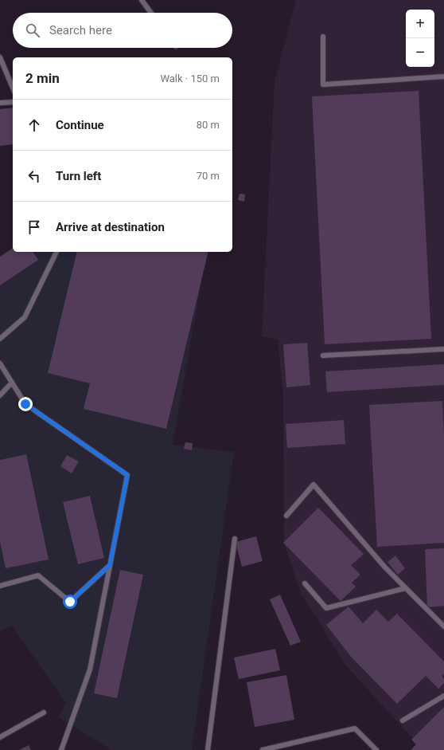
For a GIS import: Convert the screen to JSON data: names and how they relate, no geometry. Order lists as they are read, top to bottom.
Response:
{
  "page": {
    "map_buttons": ["+", "−"],
    "search": "Search here",
    "heading": ["2 min", "Walk · 150 m"],
    "list": [
      ["Continue", "80 m"],
      ["Turn left", "70 m"],
      "Arrive at destination"
    ]
  }
}
